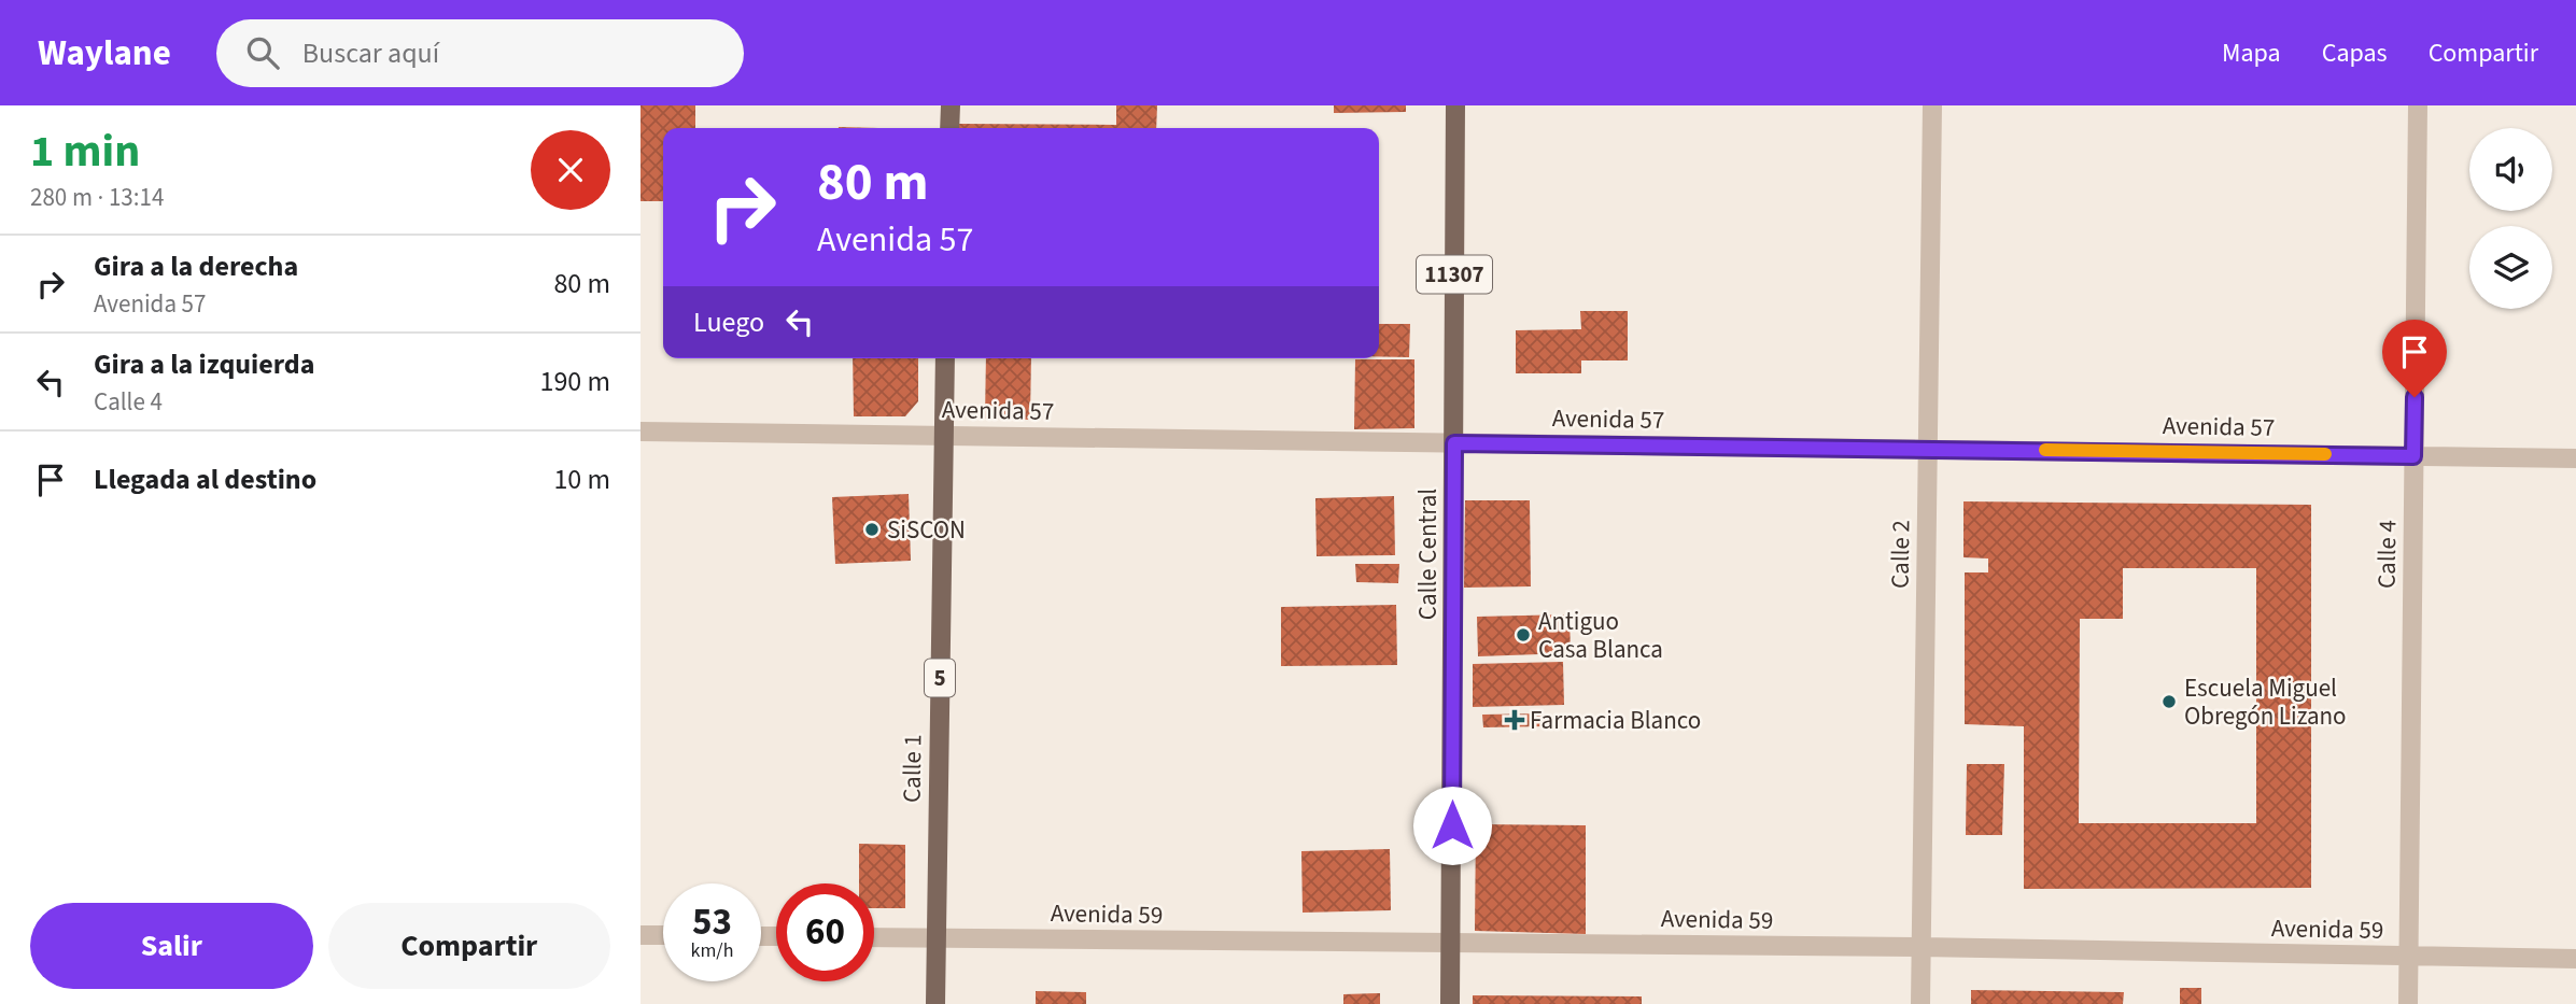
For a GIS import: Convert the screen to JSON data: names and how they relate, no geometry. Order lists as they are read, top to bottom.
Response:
{
  "streets": {
    "main road": [
      "11307",
      "Calle Central",
      "5",
      "Calle 1"
    ],
    "street": [
      "Avenida 57",
      "Calle 2",
      "Calle 4",
      "Avenida 59"
    ]
  },
  "crossings": [
    ["Avenida 57", "Calle Central"],
    ["Avenida 57", "Calle 2"],
    ["Avenida 57", "Calle 4"],
    ["Avenida 57", "Calle 1"],
    ["Calle Central", "Avenida 59"],
    ["Calle 2", "Avenida 59"],
    ["Calle 4", "Avenida 59"],
    ["Calle 1", "Avenida 59"]
  ],
  "places": {
    "other": ["SiSCON", "Antiguo Casa Blanca", "Escuela Miguel Obregón Lizano"],
    "health": ["Farmacia Blanco"]
  },
  "page": {
    "header": "Waylane",
    "search": "Buscar aquí",
    "nav": ["Mapa", "Capas", "Compartir"],
    "heading": ["1 min", "280 m · 13:14"],
    "turn": ["80 m", "Avenida 57"],
    "list": [
      {
        "name": "Gira a la derecha",
        "note": "Avenida 57",
        "value": "80 m"
      },
      {
        "name": "Gira a la izquierda",
        "note": "Calle 4",
        "value": "190 m"
      },
      {
        "name": "Llegada al destino",
        "value": "10 m"
      }
    ],
    "then": "Luego",
    "speed": "53 km/h",
    "limit": "60",
    "buttons": ["Salir", "Compartir"]
  }
}
